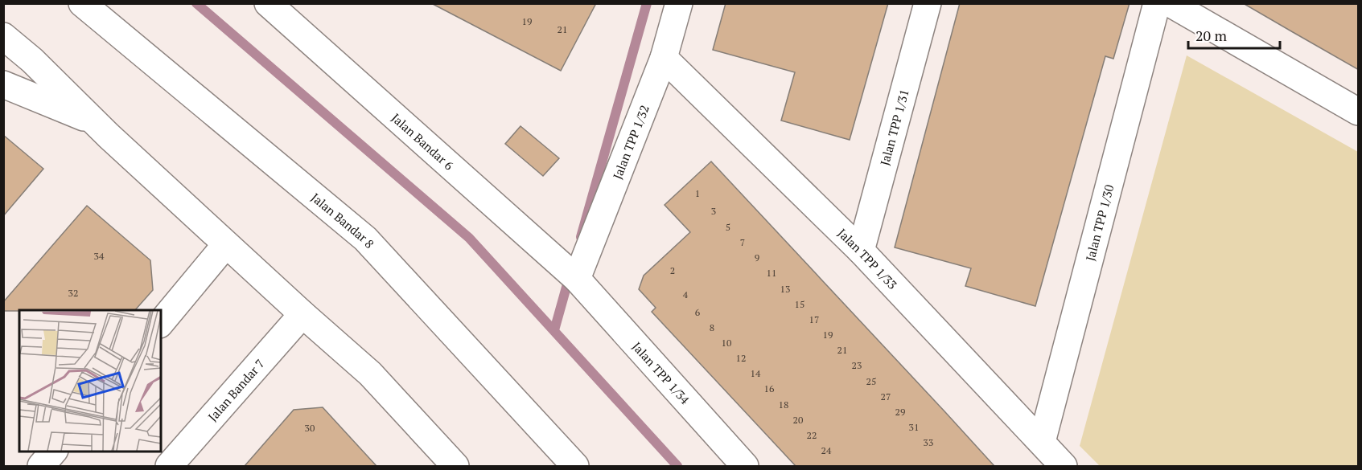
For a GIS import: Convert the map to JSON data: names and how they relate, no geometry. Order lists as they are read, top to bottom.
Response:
{
  "streets": {
    "street": [
      "Jalan TPP 1/31",
      "Jalan Bandar 6",
      "Jalan TPP 1/32",
      "Jalan Bandar 8",
      "Jalan TPP 1/30",
      "Jalan TPP 1/33",
      "Jalan TPP 1/34",
      "Jalan Bandar 7"
    ]
  },
  "crossings": [
    ["Jalan TPP 1/31", "Jalan TPP 1/33"],
    ["Jalan Bandar 6", "Jalan TPP 1/32"],
    ["Jalan Bandar 6", "Jalan TPP 1/34"],
    ["Jalan TPP 1/32", "Jalan TPP 1/33"],
    ["Jalan TPP 1/32", "Jalan TPP 1/34"],
    ["Jalan TPP 1/30", "Jalan TPP 1/33"]
  ],
  "house_numbers": [
    "19",
    "21",
    "1",
    "3",
    "5",
    "7",
    "34",
    "9",
    "2",
    "11",
    "13",
    "32",
    "4",
    "15",
    "6",
    "17",
    "8",
    "19",
    "10",
    "21",
    "12",
    "23",
    "14",
    "25",
    "16",
    "27",
    "18",
    "29",
    "20",
    "31",
    "30",
    "22",
    "33",
    "24"
  ],
  "scale_bar": "20 m"
}
